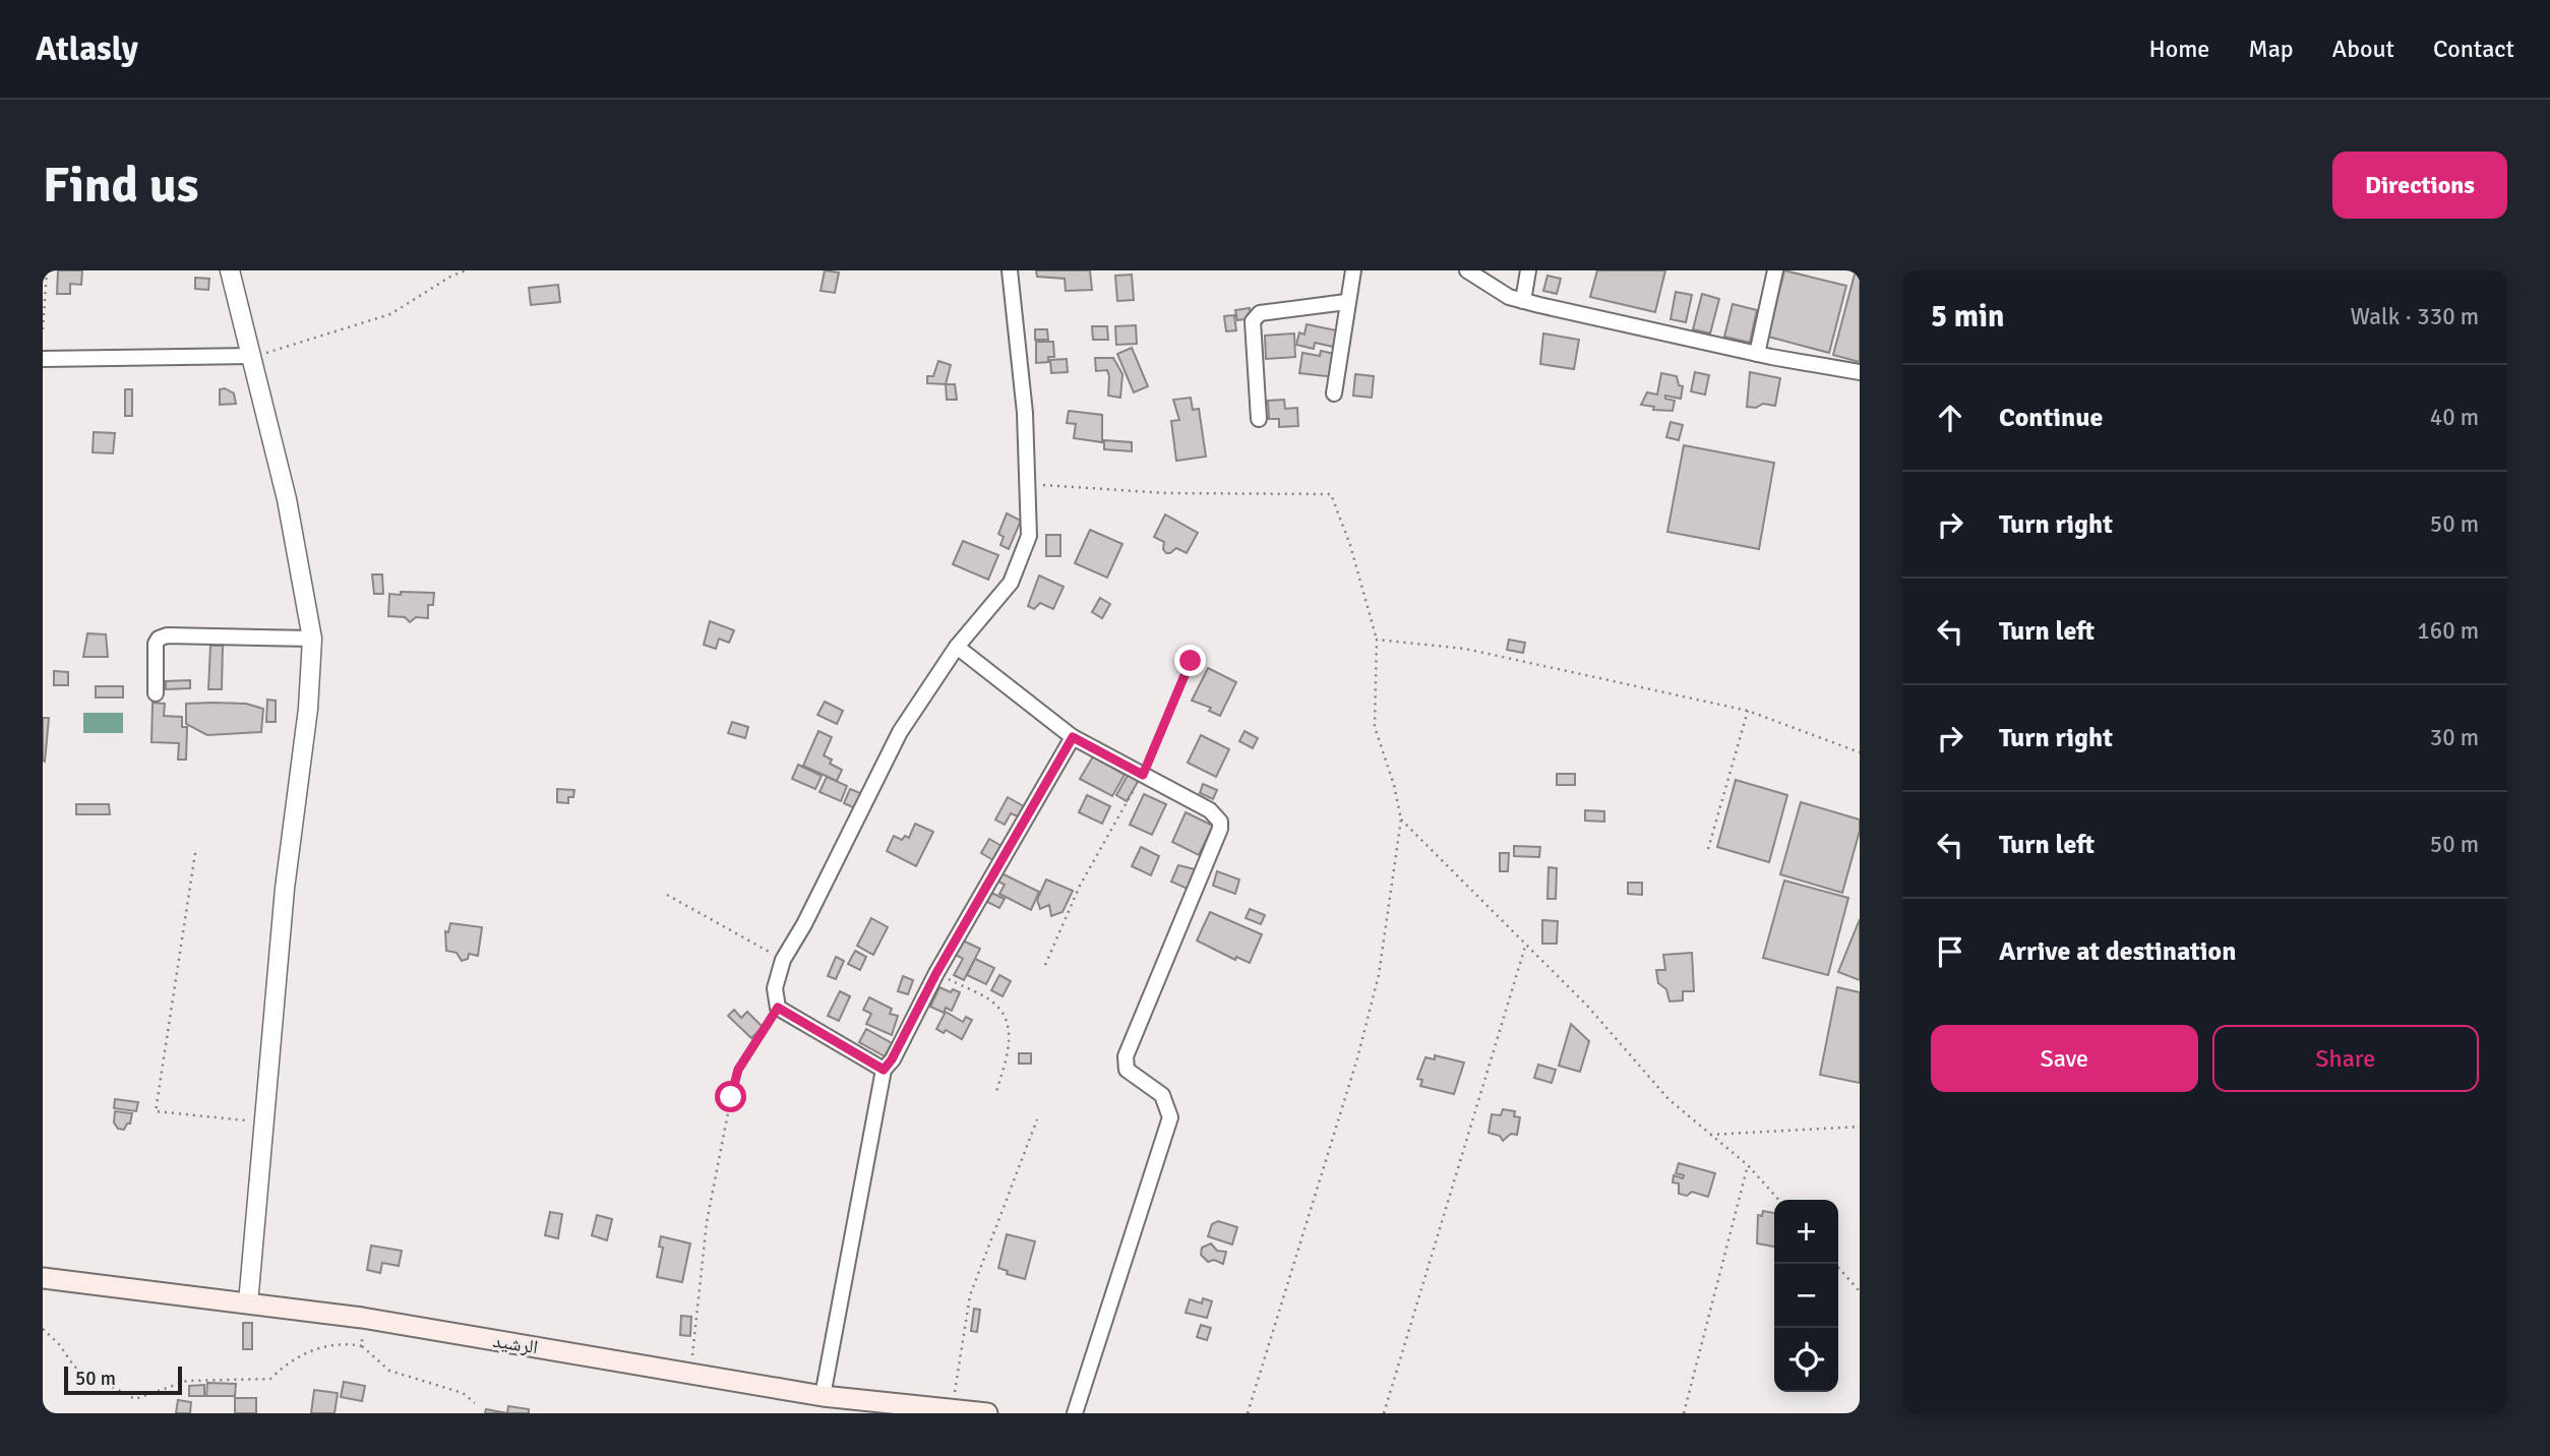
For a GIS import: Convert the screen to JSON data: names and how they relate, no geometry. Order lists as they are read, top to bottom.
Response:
{
  "streets": {
    "main road": ["الرشيد"]
  },
  "scale_bar": "50 m",
  "page": {
    "header": "Atlasly",
    "nav": [
      "Home",
      "Map",
      "About",
      "Contact"
    ],
    "buttons": [
      "Directions",
      ["Save", "Share"]
    ],
    "title": "Find us",
    "heading": ["5 min", "Walk · 330 m"],
    "list": [
      ["Continue", "40 m"],
      ["Turn right", "50 m"],
      ["Turn left", "160 m"],
      ["Turn right", "30 m"],
      ["Turn left", "50 m"],
      "Arrive at destination"
    ],
    "map_buttons": ["+", "−"],
    "scale": "50 m"
  }
}
